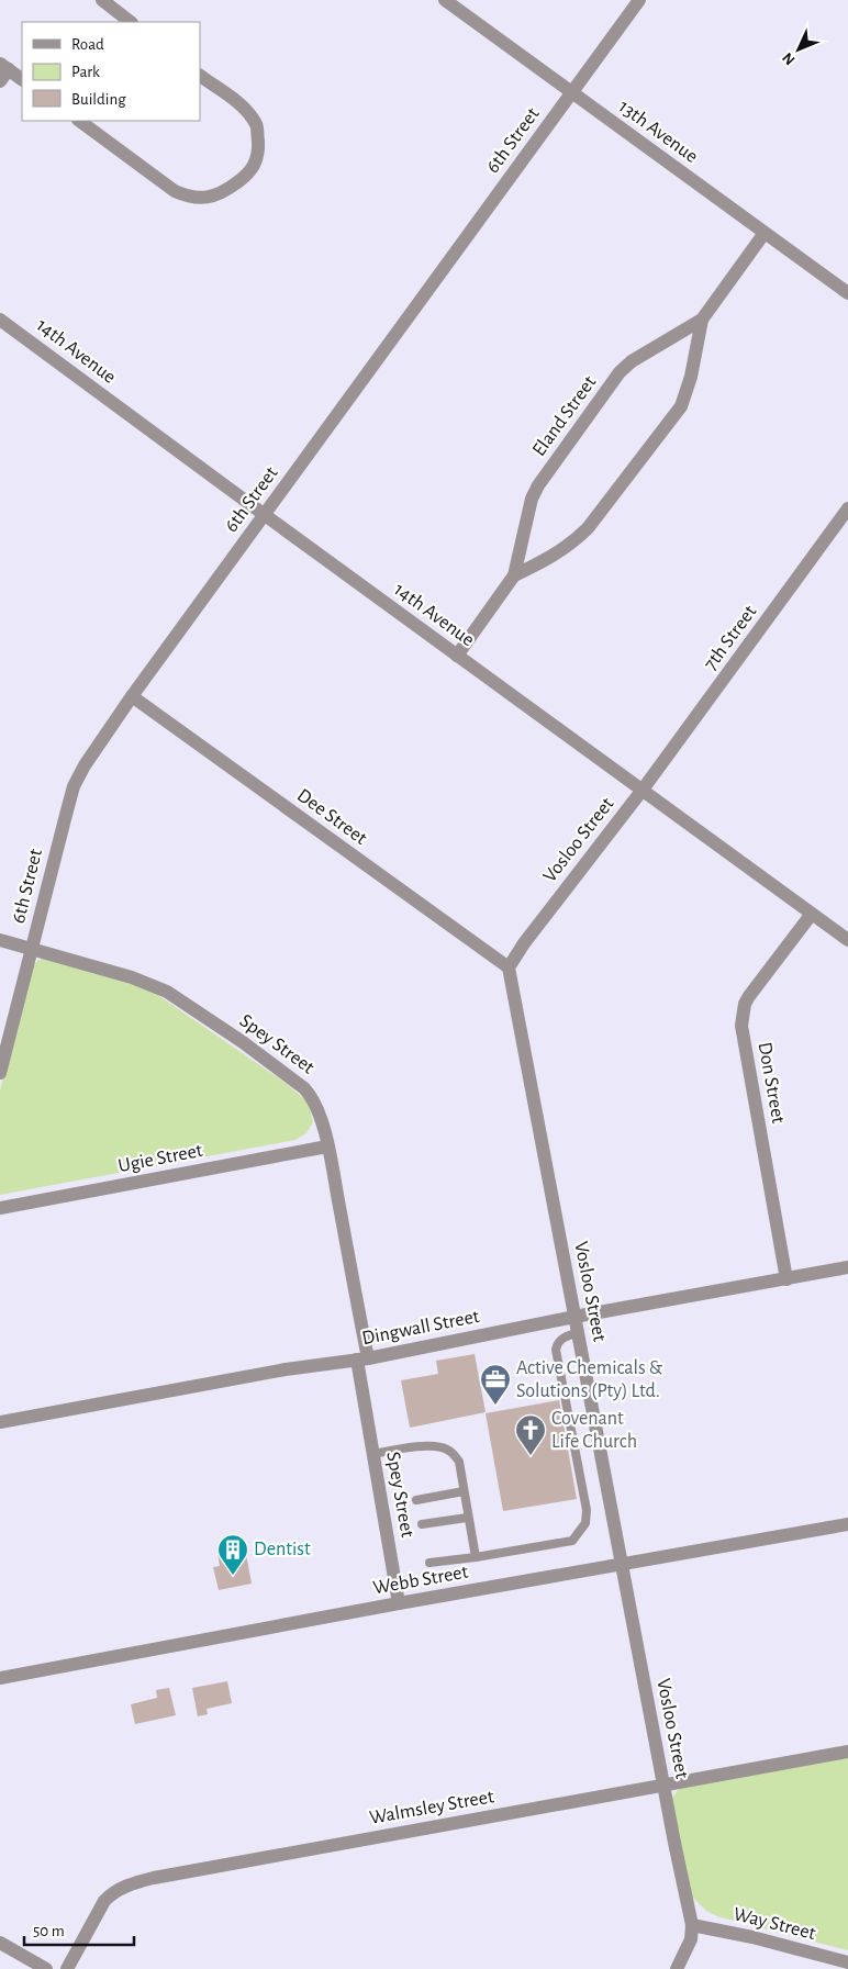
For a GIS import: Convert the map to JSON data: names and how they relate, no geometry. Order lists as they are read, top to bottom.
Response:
{
  "streets": {
    "street": [
      "13th Avenue",
      "6th Street",
      "14th Avenue",
      "Eland Street",
      "7th Street",
      "Dee Street",
      "Vosloo Street",
      "Spey Street",
      "Don Street",
      "Ugie Street",
      "Dingwall Street",
      "Webb Street",
      "Walmsley Street",
      "Way Street"
    ]
  },
  "crossings": [
    ["13th Avenue", "6th Street"],
    ["13th Avenue", "Eland Street"],
    ["6th Street", "14th Avenue"],
    ["6th Street", "Dee Street"],
    ["6th Street", "Spey Street"],
    ["14th Avenue", "Eland Street"],
    ["14th Avenue", "7th Street"],
    ["14th Avenue", "Vosloo Street"],
    ["14th Avenue", "Don Street"],
    ["7th Street", "Vosloo Street"],
    ["Dee Street", "Vosloo Street"],
    ["Vosloo Street", "Dingwall Street"],
    ["Vosloo Street", "Webb Street"],
    ["Vosloo Street", "Walmsley Street"],
    ["Vosloo Street", "Way Street"],
    ["Spey Street", "Ugie Street"],
    ["Spey Street", "Dingwall Street"],
    ["Spey Street", "Webb Street"],
    ["Don Street", "Dingwall Street"]
  ],
  "places": {
    "office": ["Active Chemicals & Solutions (Pty) Ltd."],
    "church": ["Covenant Life Church"],
    "building": ["Dentist"]
  },
  "legend": ["Road", "Park", "Building"],
  "scale_bar": "50 m",
  "north": "bottom left"
}
